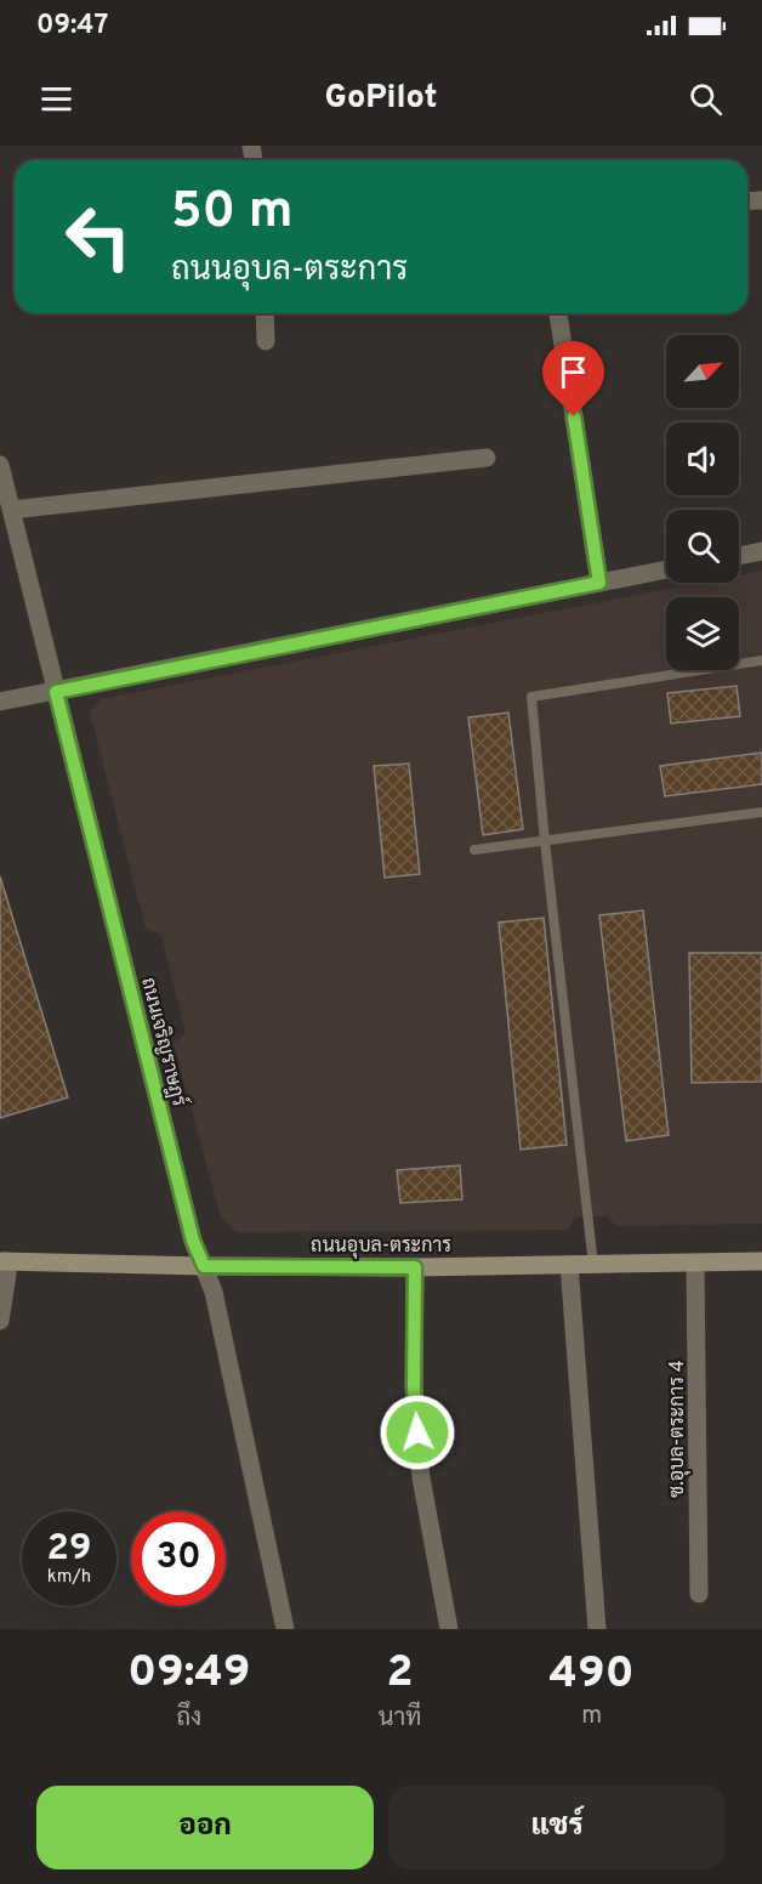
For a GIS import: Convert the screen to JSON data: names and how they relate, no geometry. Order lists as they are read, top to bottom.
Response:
{
  "streets": {
    "main road": ["ถนนอุบล-ตระการ"],
    "street": ["ถนนเจริญราษฎร์", "ซ.อุบล-ตระการ 4"]
  },
  "crossings": [
    ["ถนนเจริญราษฎร์", "ถนนอุบล-ตระการ"],
    ["ถนนอุบล-ตระการ", "ซ.อุบล-ตระการ 4"]
  ],
  "north": "top right",
  "page": {
    "status": "09:47",
    "header": "GoPilot",
    "turn": ["50 m", "ถนนอุบล-ตระการ"],
    "speed": "29 km/h",
    "limit": "30",
    "eta": [
      "09:49",
      "ถึง",
      "2",
      "นาที",
      "490",
      "m"
    ],
    "buttons": ["ออก", "แชร์"]
  }
}
